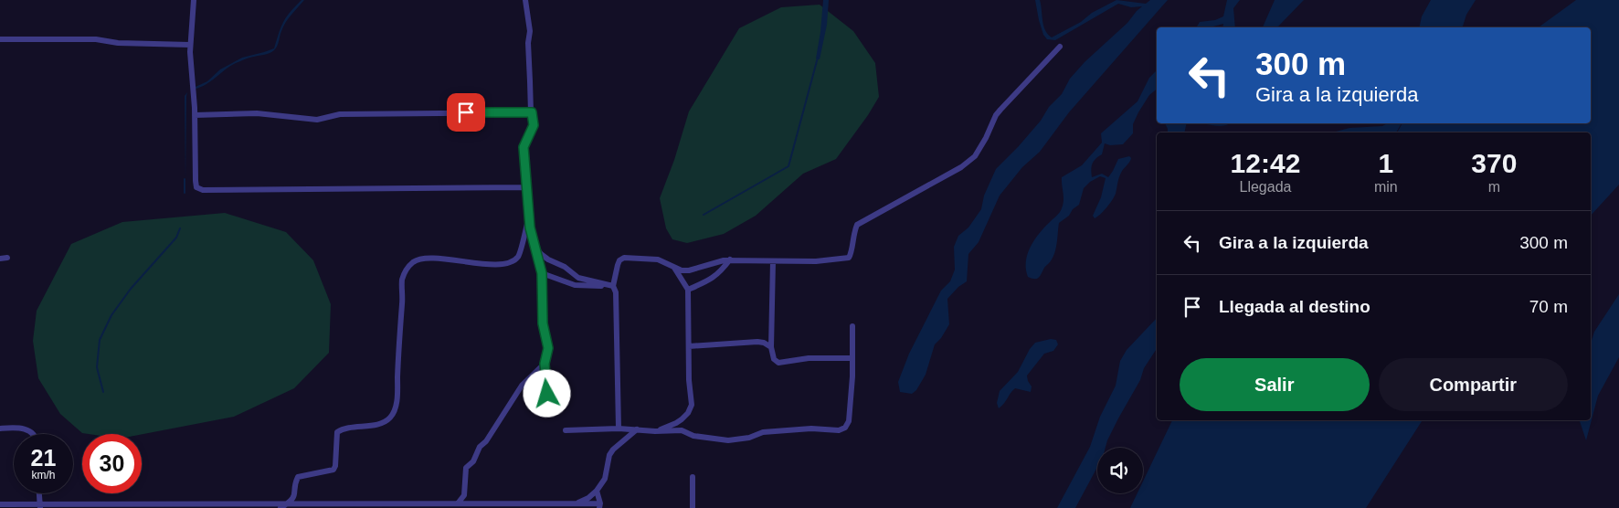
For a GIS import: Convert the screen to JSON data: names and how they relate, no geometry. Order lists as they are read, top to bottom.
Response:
{
  "page": {
    "turn": ["300 m", "Gira a la izquierda"],
    "eta": [
      "12:42",
      "Llegada",
      "1",
      "min",
      "370",
      "m"
    ],
    "list": [
      {
        "name": "Gira a la izquierda",
        "value": "300 m"
      },
      {
        "name": "Llegada al destino",
        "value": "70 m"
      }
    ],
    "buttons": ["Salir", "Compartir"],
    "speed": "21 km/h",
    "limit": "30"
  }
}
